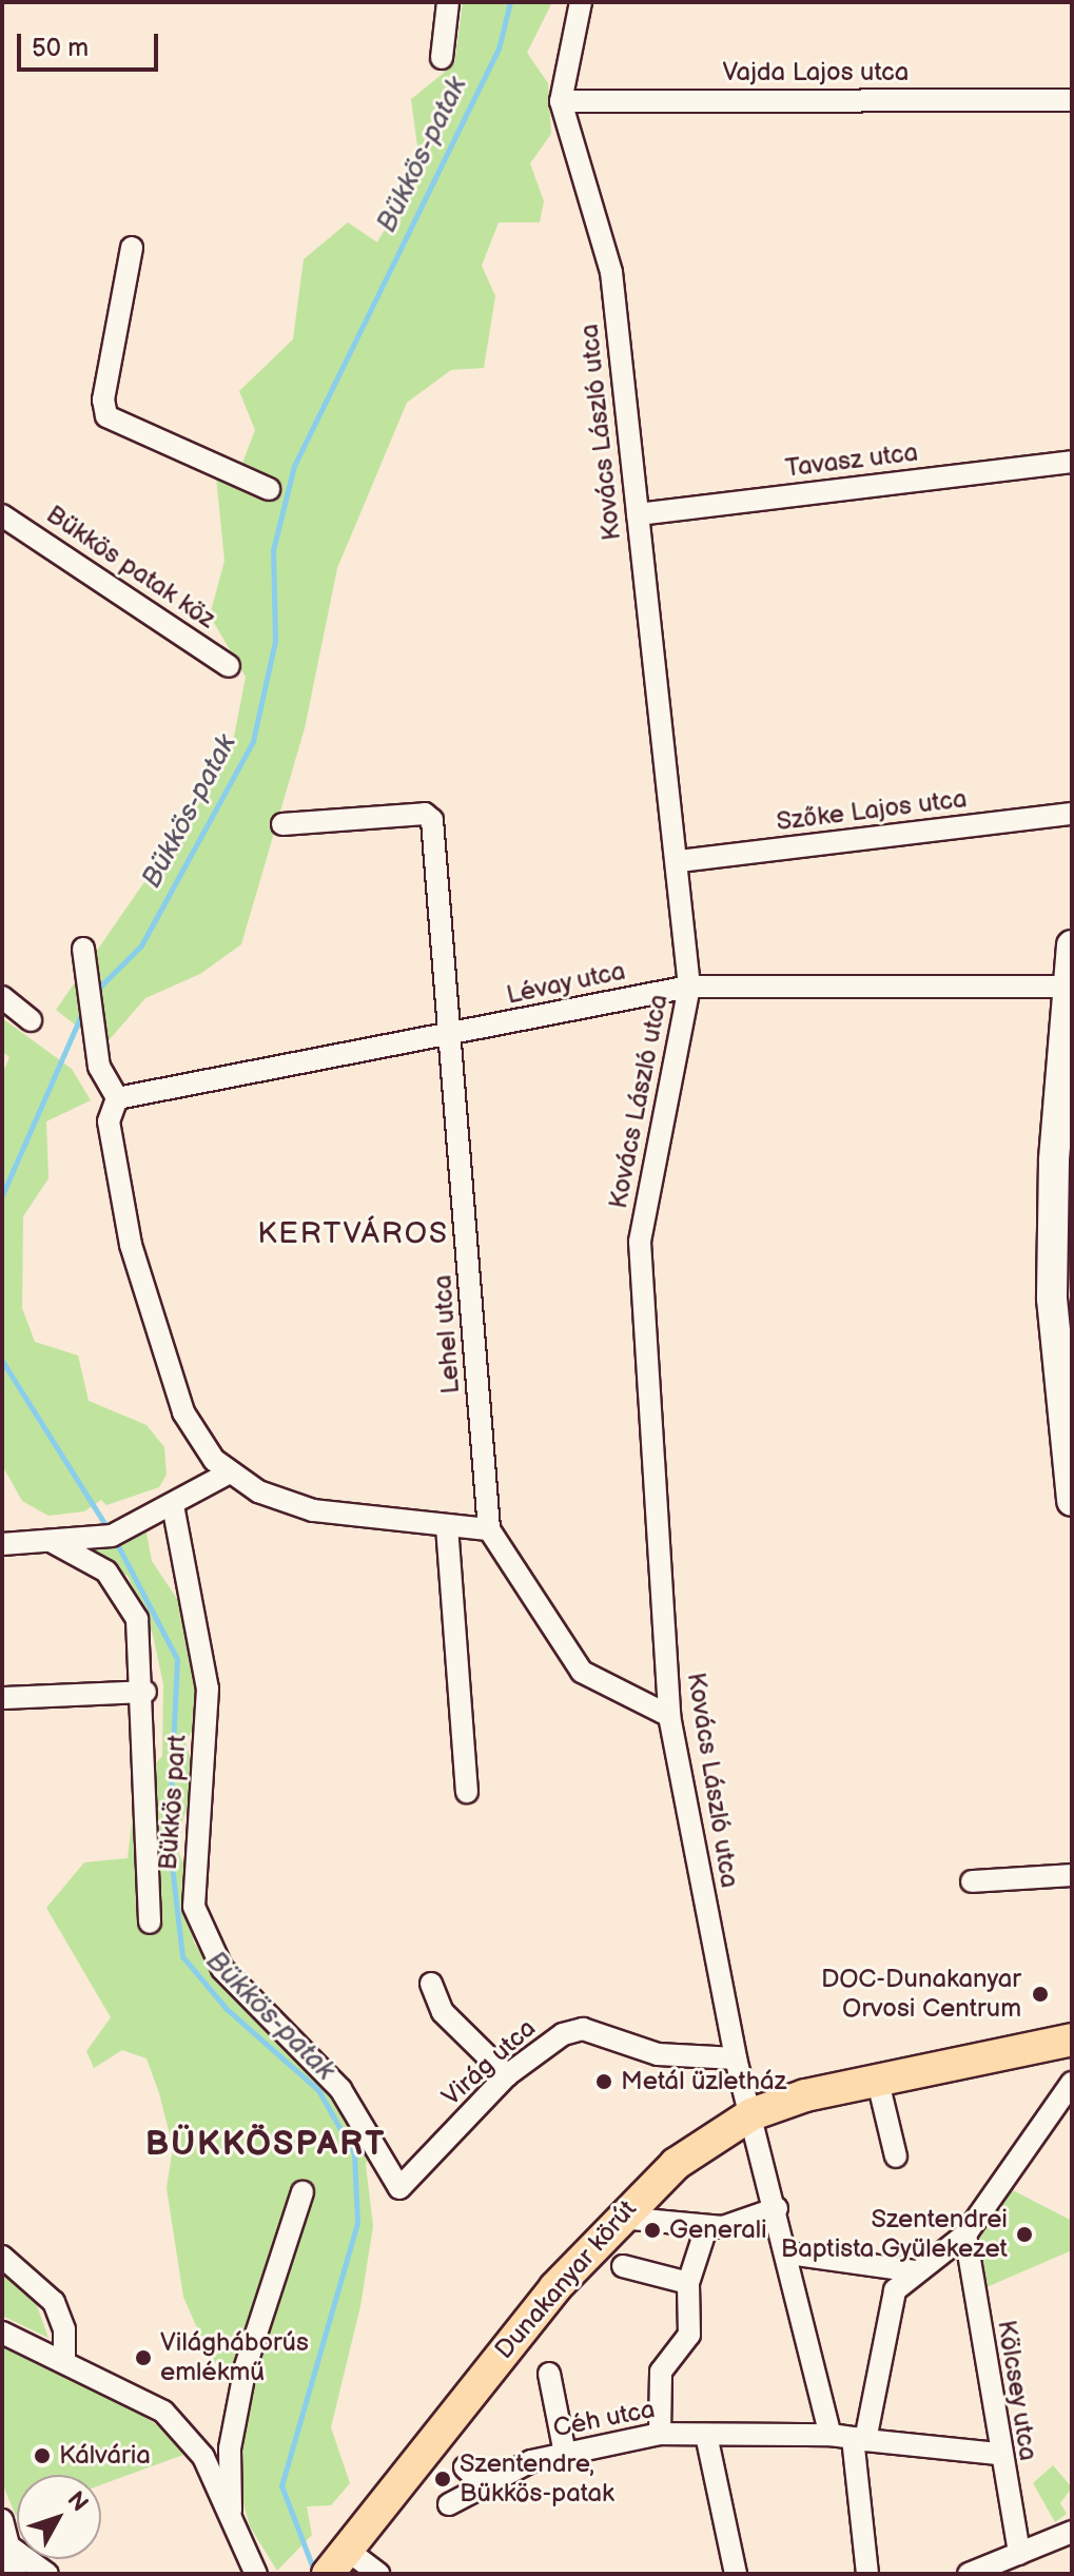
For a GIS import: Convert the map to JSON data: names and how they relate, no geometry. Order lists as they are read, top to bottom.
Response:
{
  "streets": {
    "main road": ["Dunakanyar körút"],
    "street": [
      "Vajda Lajos utca",
      "Kovács László utca",
      "Tavasz utca",
      "Bükkös patak köz",
      "Szőke Lajos utca",
      "Lévay utca",
      "Lehel utca",
      "Bükkös part",
      "Virág utca",
      "Kölcsey utca",
      "Céh utca"
    ]
  },
  "crossings": [
    ["Vajda Lajos utca", "Kovács László utca"],
    ["Kovács László utca", "Tavasz utca"],
    ["Kovács László utca", "Szőke Lajos utca"],
    ["Kovács László utca", "Lévay utca"],
    ["Kovács László utca", "Lehel utca"],
    ["Kovács László utca", "Virág utca"],
    ["Kovács László utca", "Dunakanyar körút"],
    ["Kovács László utca", "Céh utca"],
    ["Lévay utca", "Lehel utca"],
    ["Bükkös part", "Virág utca"],
    ["Kölcsey utca", "Céh utca"]
  ],
  "districts": ["KERTVÁROS", "BÜKKÖSPART"],
  "water": ["Bükkös-patak"],
  "places": [
    "DOC-Dunakanyar Orvosi Centrum",
    "Metál üzletház",
    "Generali",
    "Szentendrei Baptista Gyülekezet",
    "Világháborús emlékmű",
    "Kálvária",
    "Szentendre, Bükkös-patak"
  ],
  "scale_bar": "50 m",
  "north": "top right"
}
